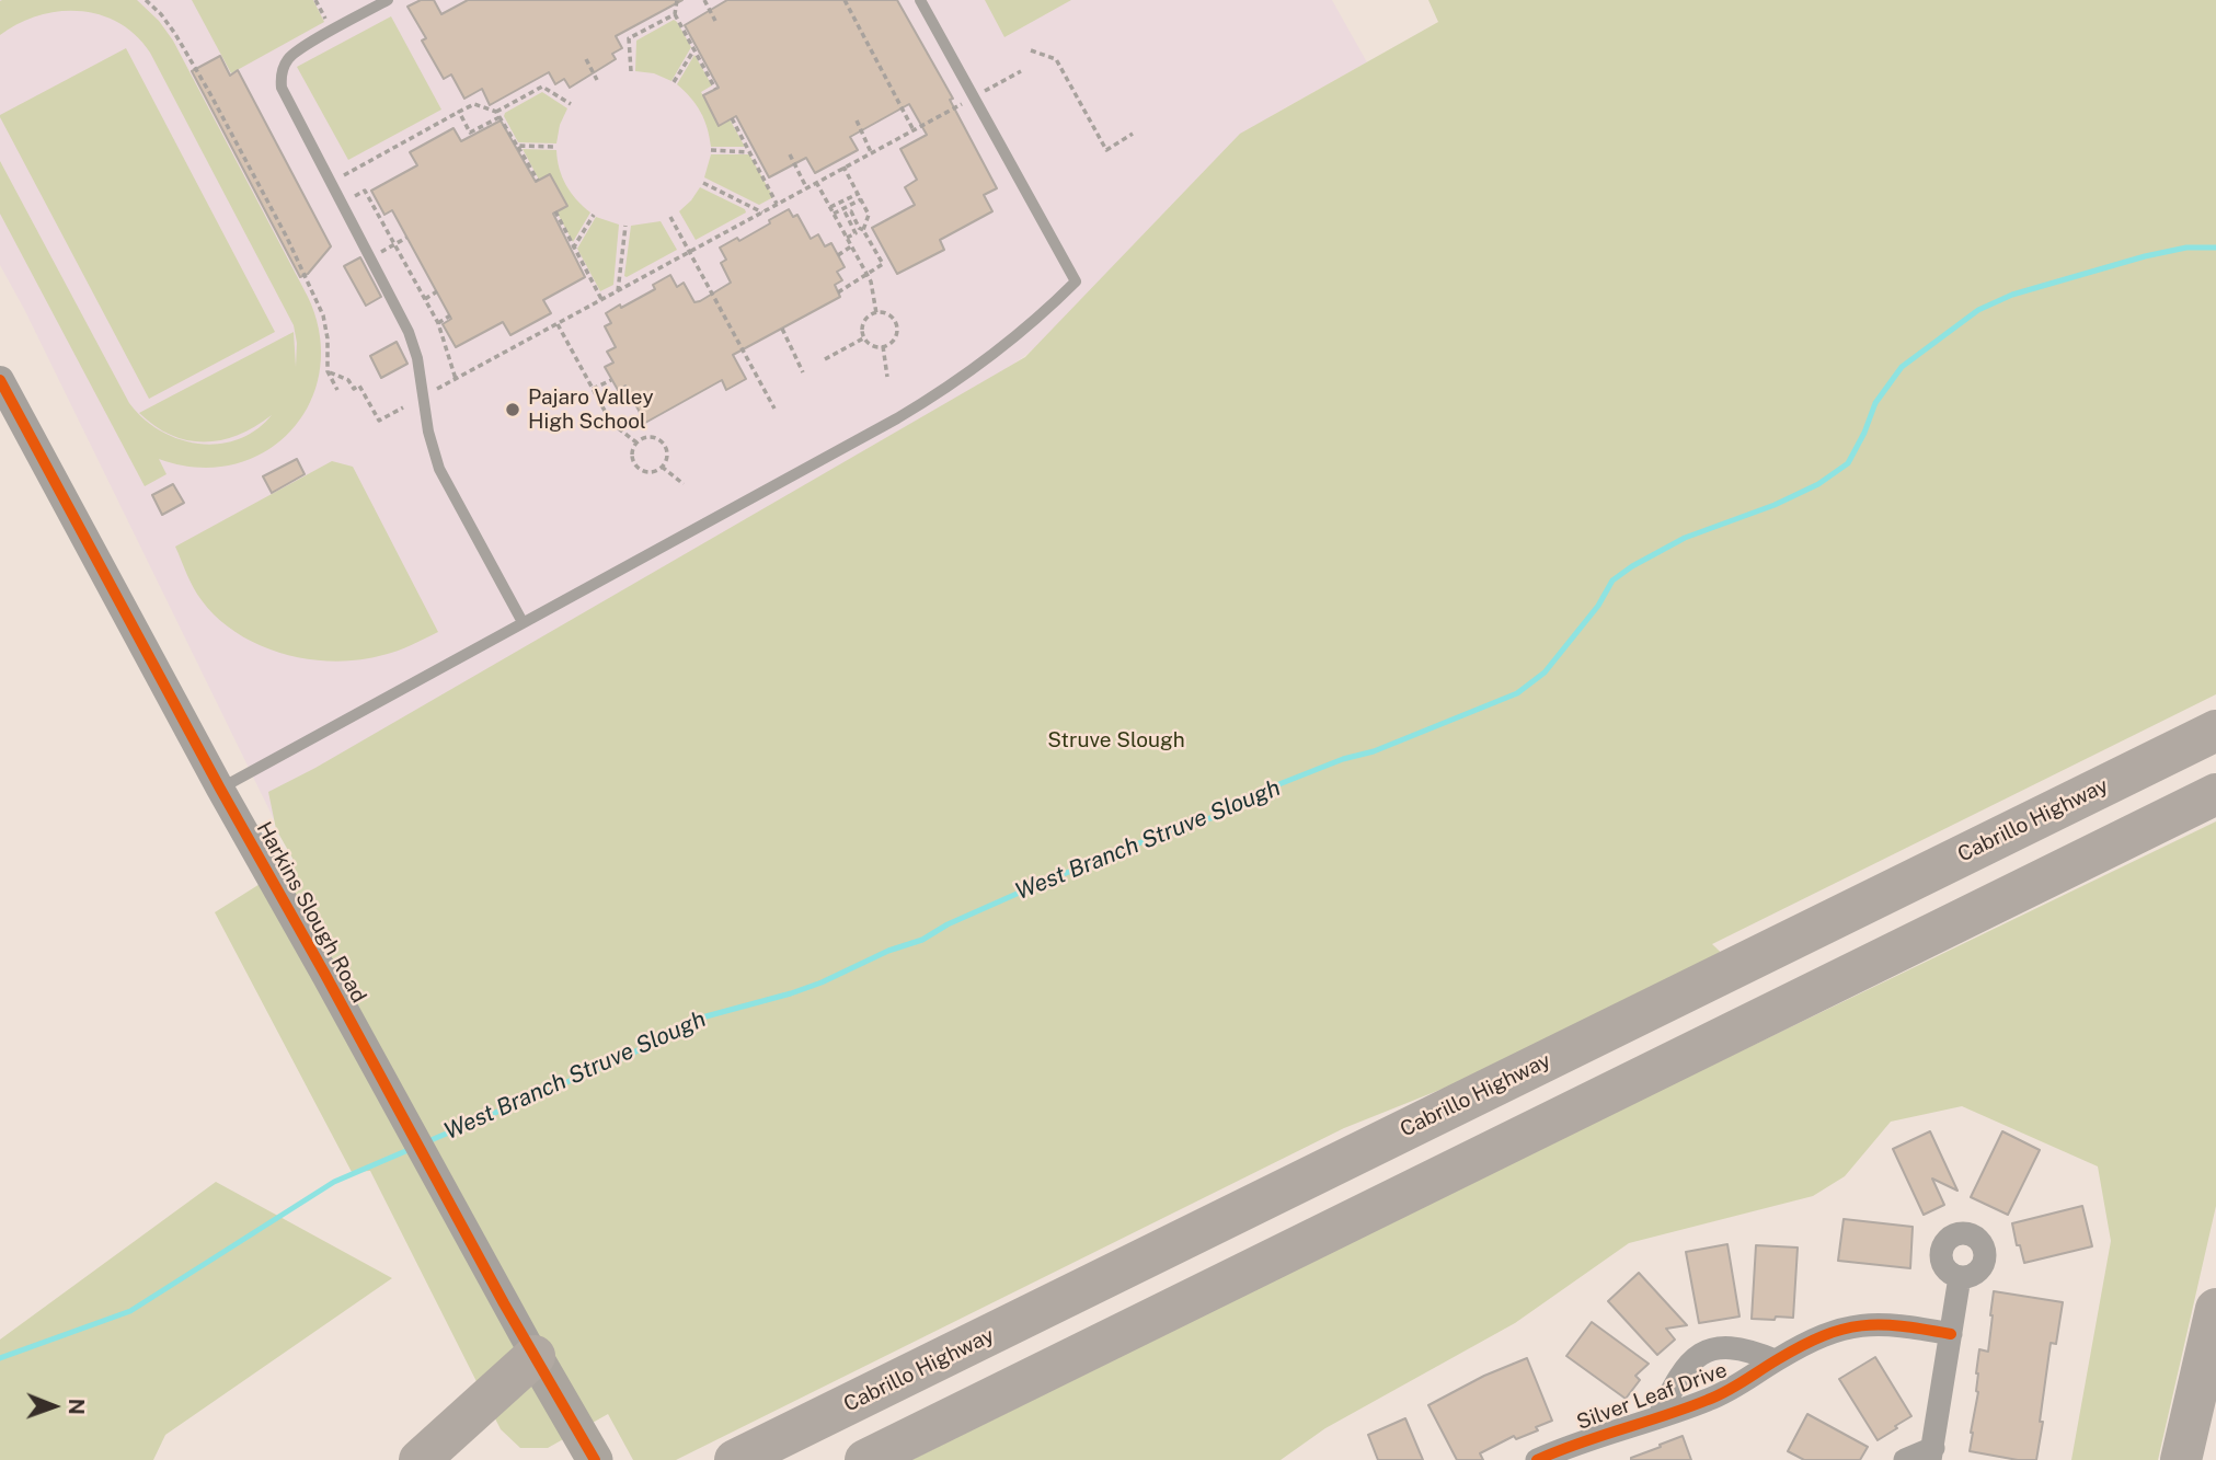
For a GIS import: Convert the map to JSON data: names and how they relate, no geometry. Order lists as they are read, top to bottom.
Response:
{
  "streets": {
    "highway": ["Cabrillo Highway"],
    "main road": ["Harkins Slough Road"],
    "street": ["Silver Leaf Drive"]
  },
  "water": ["West Branch Struve Slough"],
  "parks": ["Struve Slough"],
  "places": ["Pajaro Valley High School"],
  "north": "right"
}
